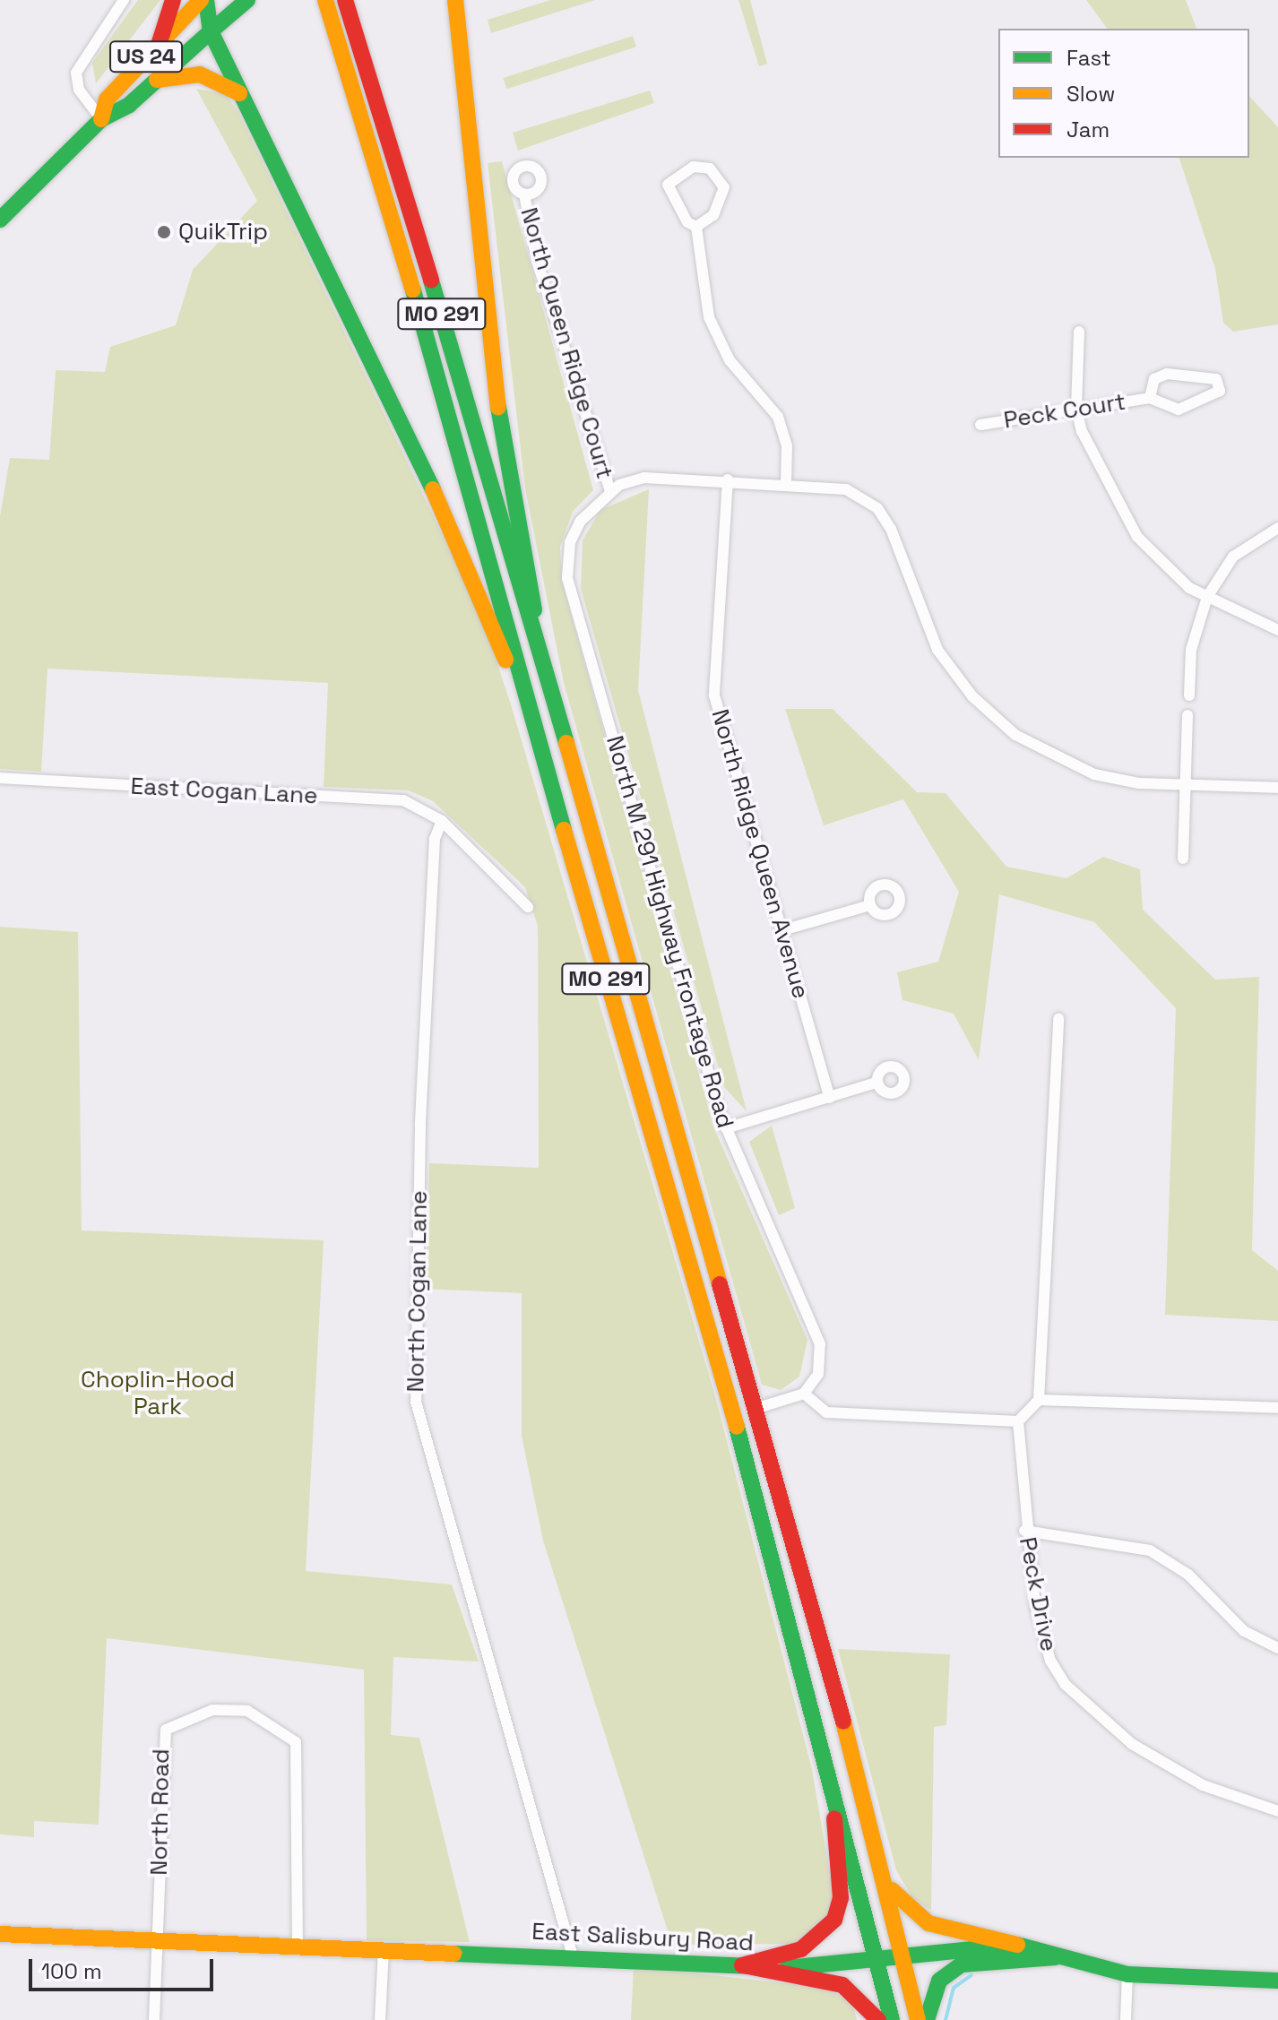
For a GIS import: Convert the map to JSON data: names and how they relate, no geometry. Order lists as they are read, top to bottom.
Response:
{
  "streets": {
    "main road": ["US 24", "MO 291", "East Salisbury Road"],
    "street": [
      "North Queen Ridge Court",
      "Peck Court",
      "East Cogan Lane",
      "North Ridge Queen Avenue",
      "North M 291 Highway Frontage Road",
      "North Cogan Lane",
      "Peck Drive",
      "North Road"
    ]
  },
  "crossings": [
    ["MO 291", "East Salisbury Road"],
    ["North Queen Ridge Court", "North M 291 Highway Frontage Road"],
    ["East Cogan Lane", "North Cogan Lane"],
    ["North Cogan Lane", "East Salisbury Road"],
    ["North Road", "East Salisbury Road"]
  ],
  "parks": ["Choplin-Hood Park"],
  "places": ["QuikTrip"],
  "legend": ["Fast", "Slow", "Jam"],
  "scale_bar": "100 m"
}
